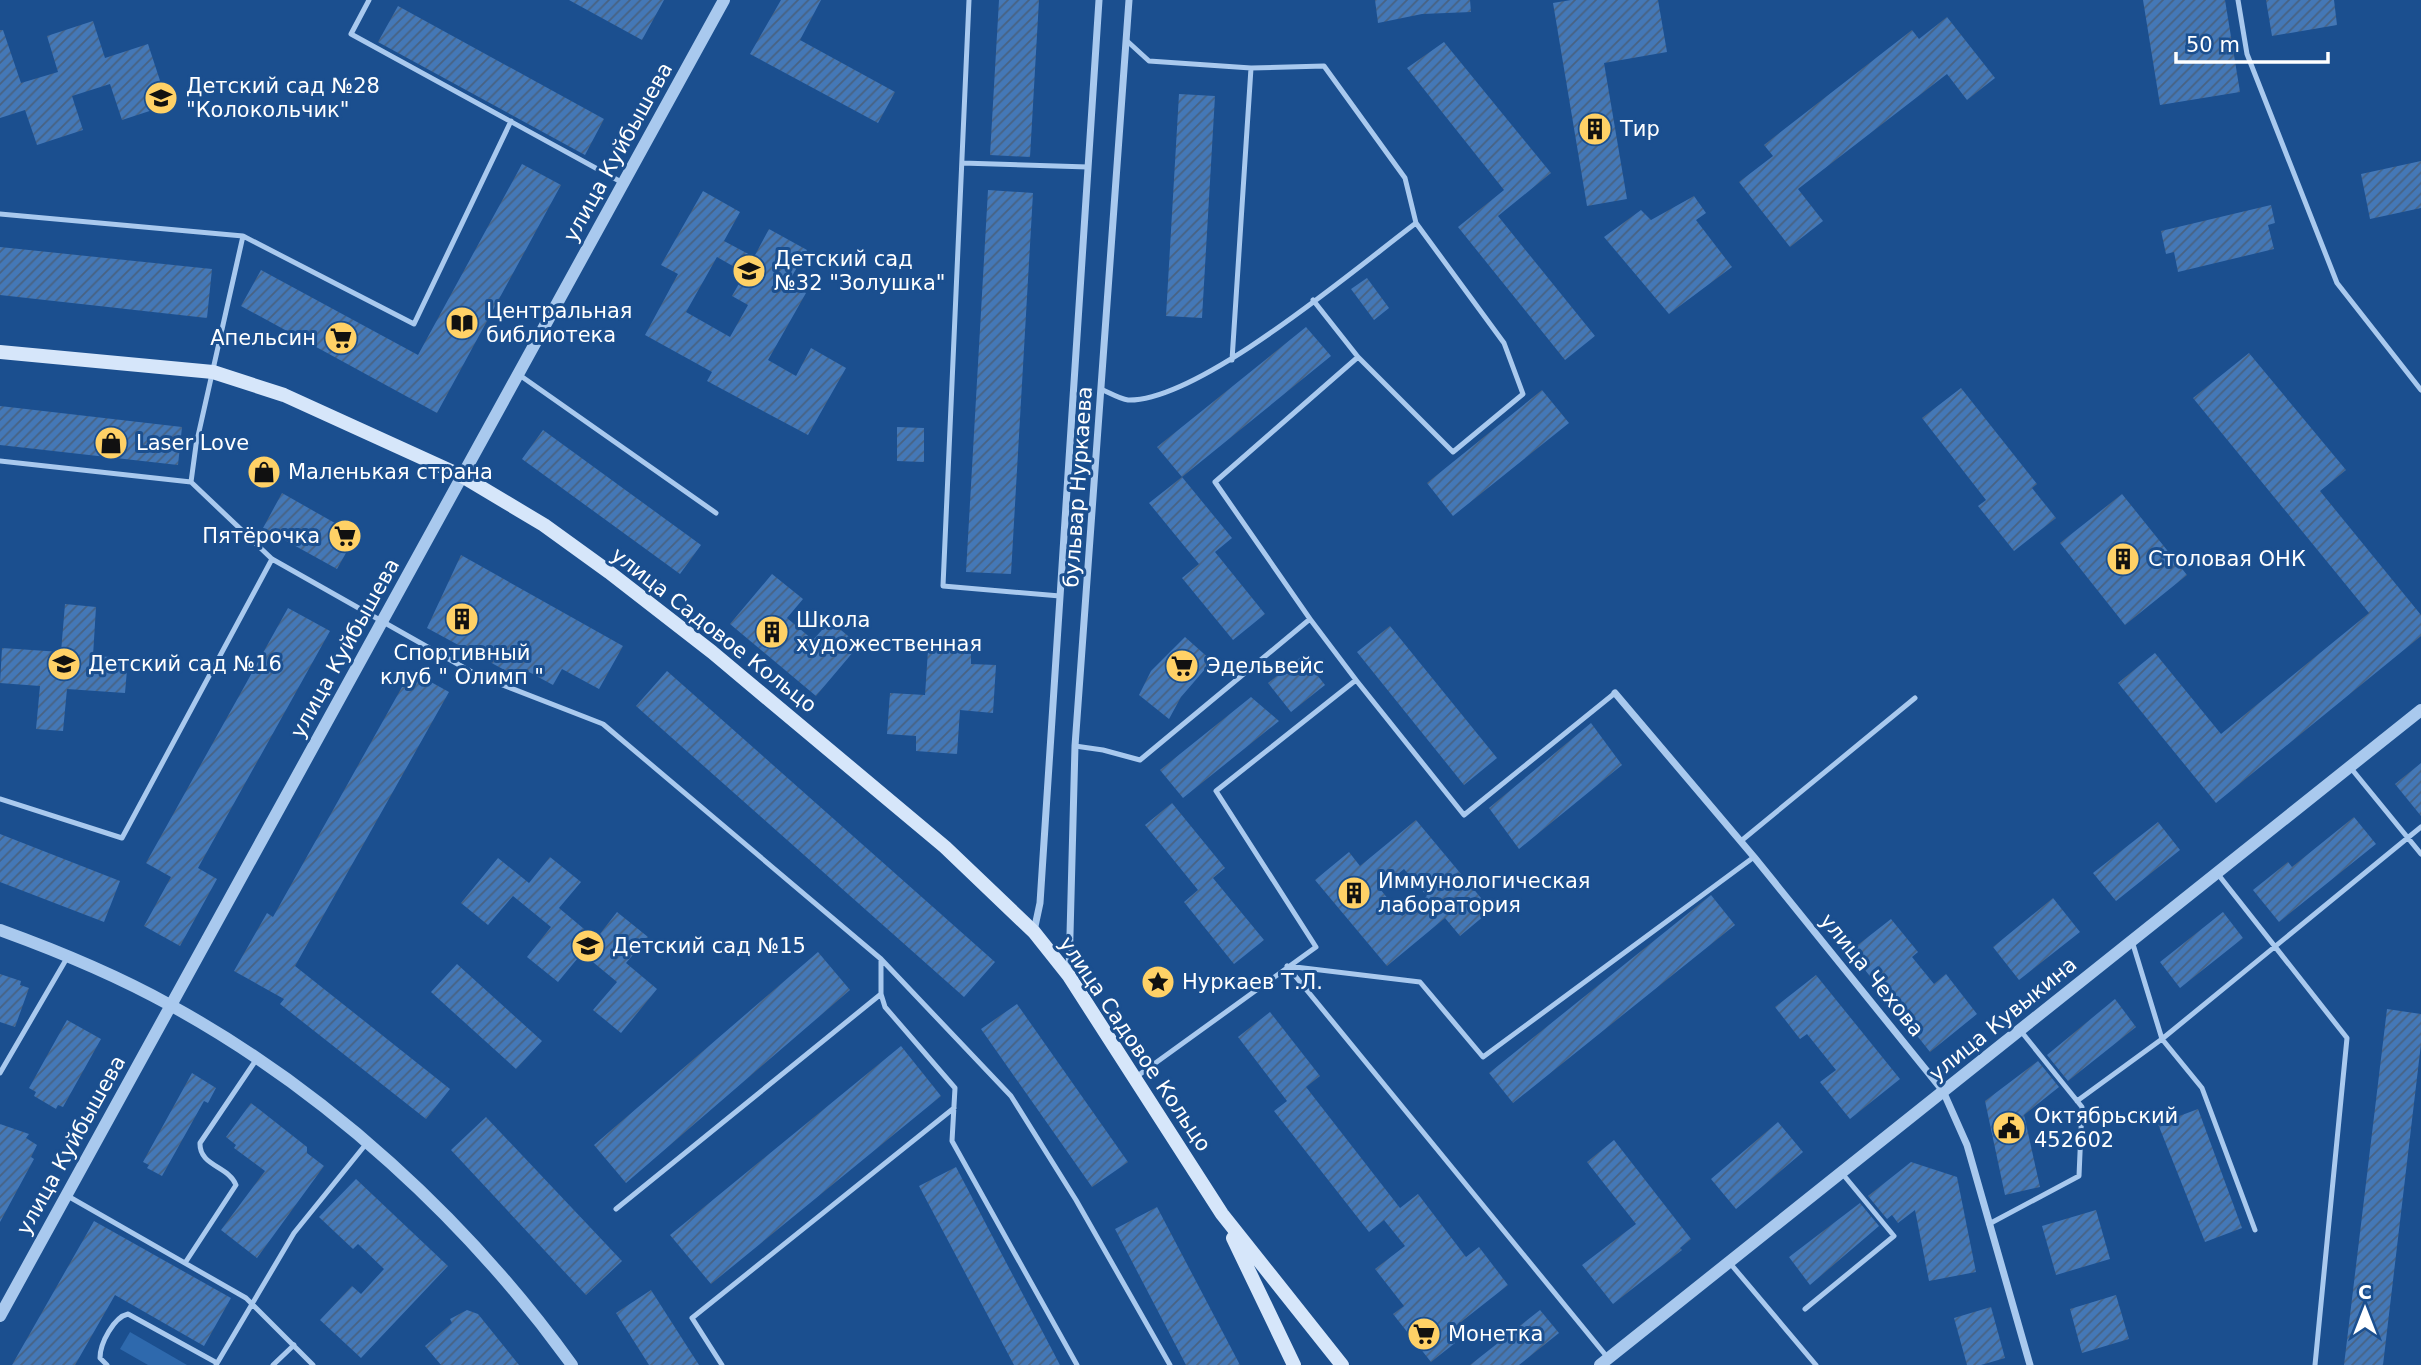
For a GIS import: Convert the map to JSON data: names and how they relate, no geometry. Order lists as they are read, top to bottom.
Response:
{
  "streets": {
    "main road": ["улица Садовое Кольцо"],
    "street": [
      "улица Куйбышева",
      "бульвар Нуркаева",
      "улица Чехова",
      "улица Кувыкина"
    ]
  },
  "crossings": [
    ["улица Куйбышева", "улица Садовое Кольцо"],
    ["бульвар Нуркаева", "улица Садовое Кольцо"],
    ["улица Чехова", "улица Кувыкина"]
  ],
  "places": {
    "school or university": [
      "Детский сад №28 \"Колокольчик\"",
      "Детский сад №32 \"Золушка\"",
      "Детский сад №16",
      "Детский сад №15"
    ],
    "building": [
      "Тир",
      "Столовая ОНК",
      "Спортивный клуб \" Олимп \"",
      "Школа художественная",
      "Иммунологическая лаборатория"
    ],
    "library": ["Центральная библиотека"],
    "supermarket": [
      "Апельсин",
      "Пятёрочка",
      "Эдельвейс",
      "Монетка"
    ],
    "shop": ["Laser Love", "Маленькая страна"],
    "place": ["Нуркаев Т.Л."],
    "public building": ["Октябрьский 452602"]
  },
  "scale_bar": "50 m",
  "north": "top"
}
